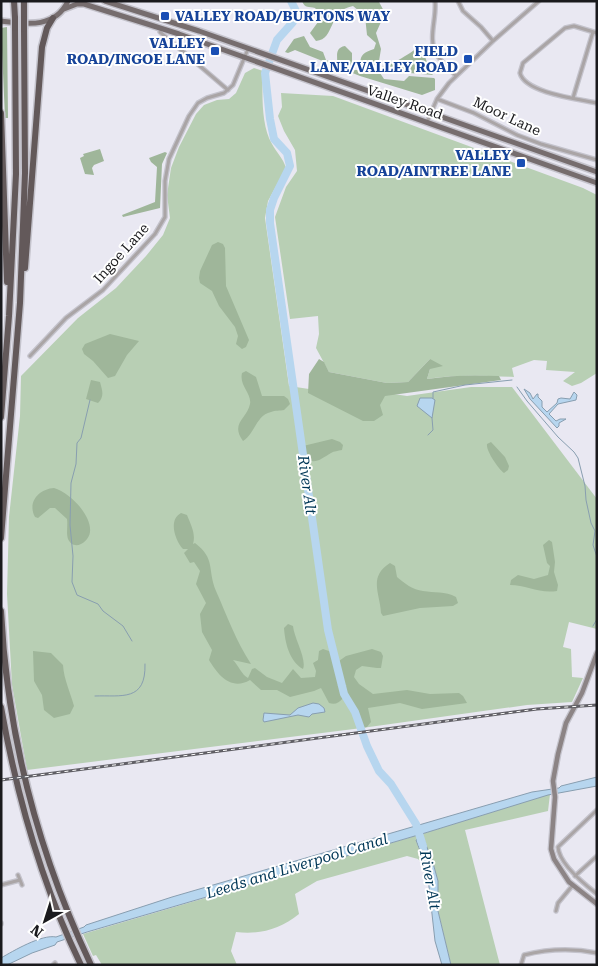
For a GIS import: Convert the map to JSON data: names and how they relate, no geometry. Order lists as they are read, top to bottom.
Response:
{
  "streets": {
    "main road": ["Valley Road"],
    "street": ["Moor Lane", "Ingoe Lane"]
  },
  "water": ["River Alt", "Leeds and Liverpool Canal"],
  "places": {
    "transit": [
      "VALLEY ROAD/BURTONS WAY",
      "VALLEY ROAD/INGOE LANE",
      "FIELD LANE/VALLEY ROAD",
      "VALLEY ROAD/AINTREE LANE"
    ]
  },
  "north": "bottom left"
}
